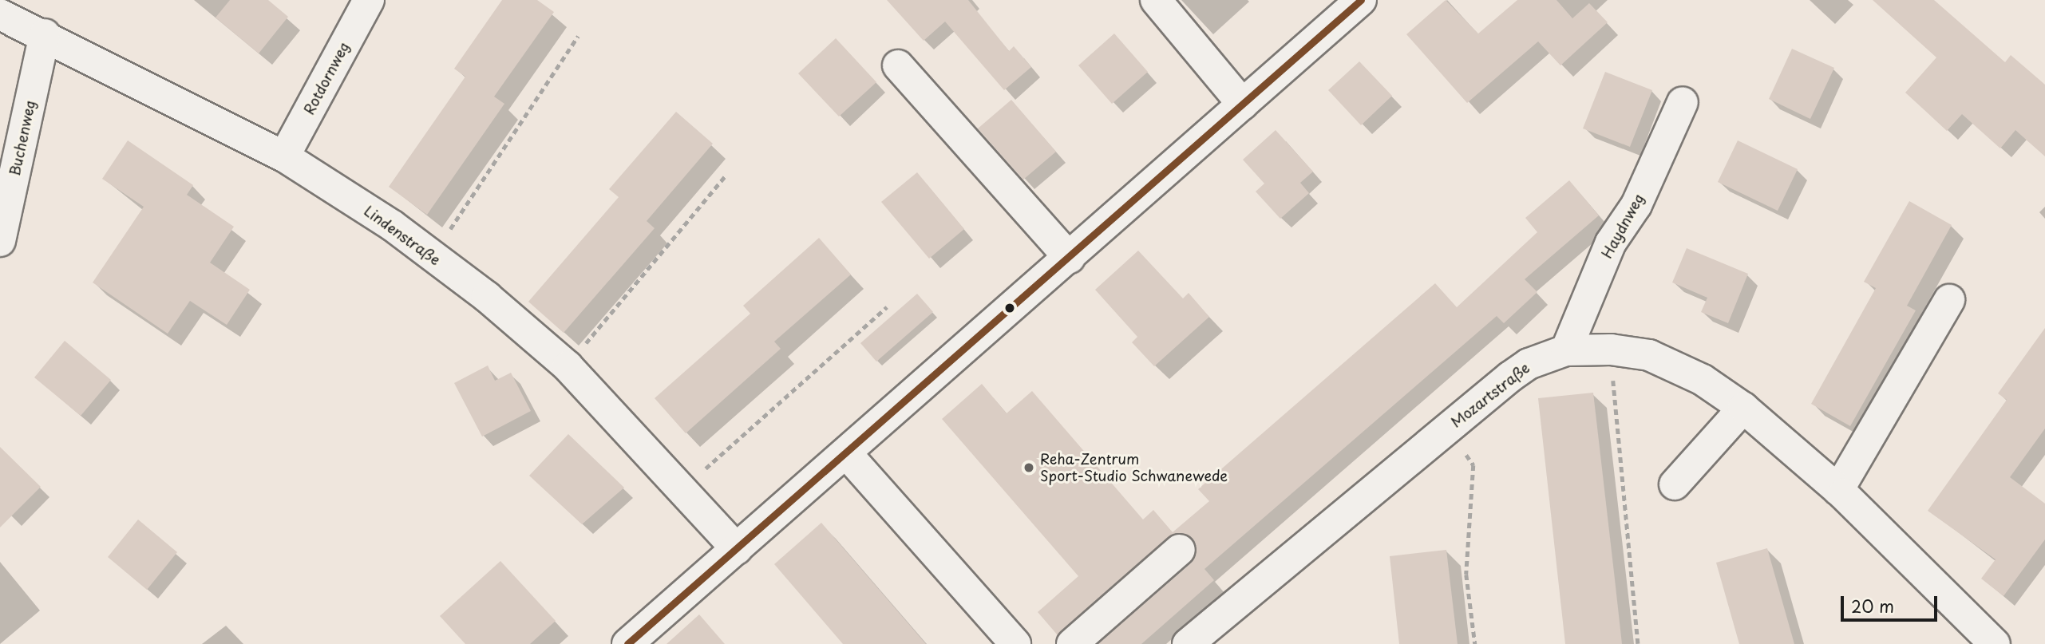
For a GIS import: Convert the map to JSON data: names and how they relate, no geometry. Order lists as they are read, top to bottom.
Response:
{
  "streets": {
    "street": [
      "Rotdornweg",
      "Buchenweg",
      "Haydnweg",
      "Lindenstraße",
      "Mozartstraße"
    ]
  },
  "crossings": [
    ["Rotdornweg", "Lindenstraße"],
    ["Buchenweg", "Lindenstraße"],
    ["Haydnweg", "Mozartstraße"]
  ],
  "places": ["Reha-Zentrum Sport-Studio Schwanewede"],
  "scale_bar": "20 m"
}
